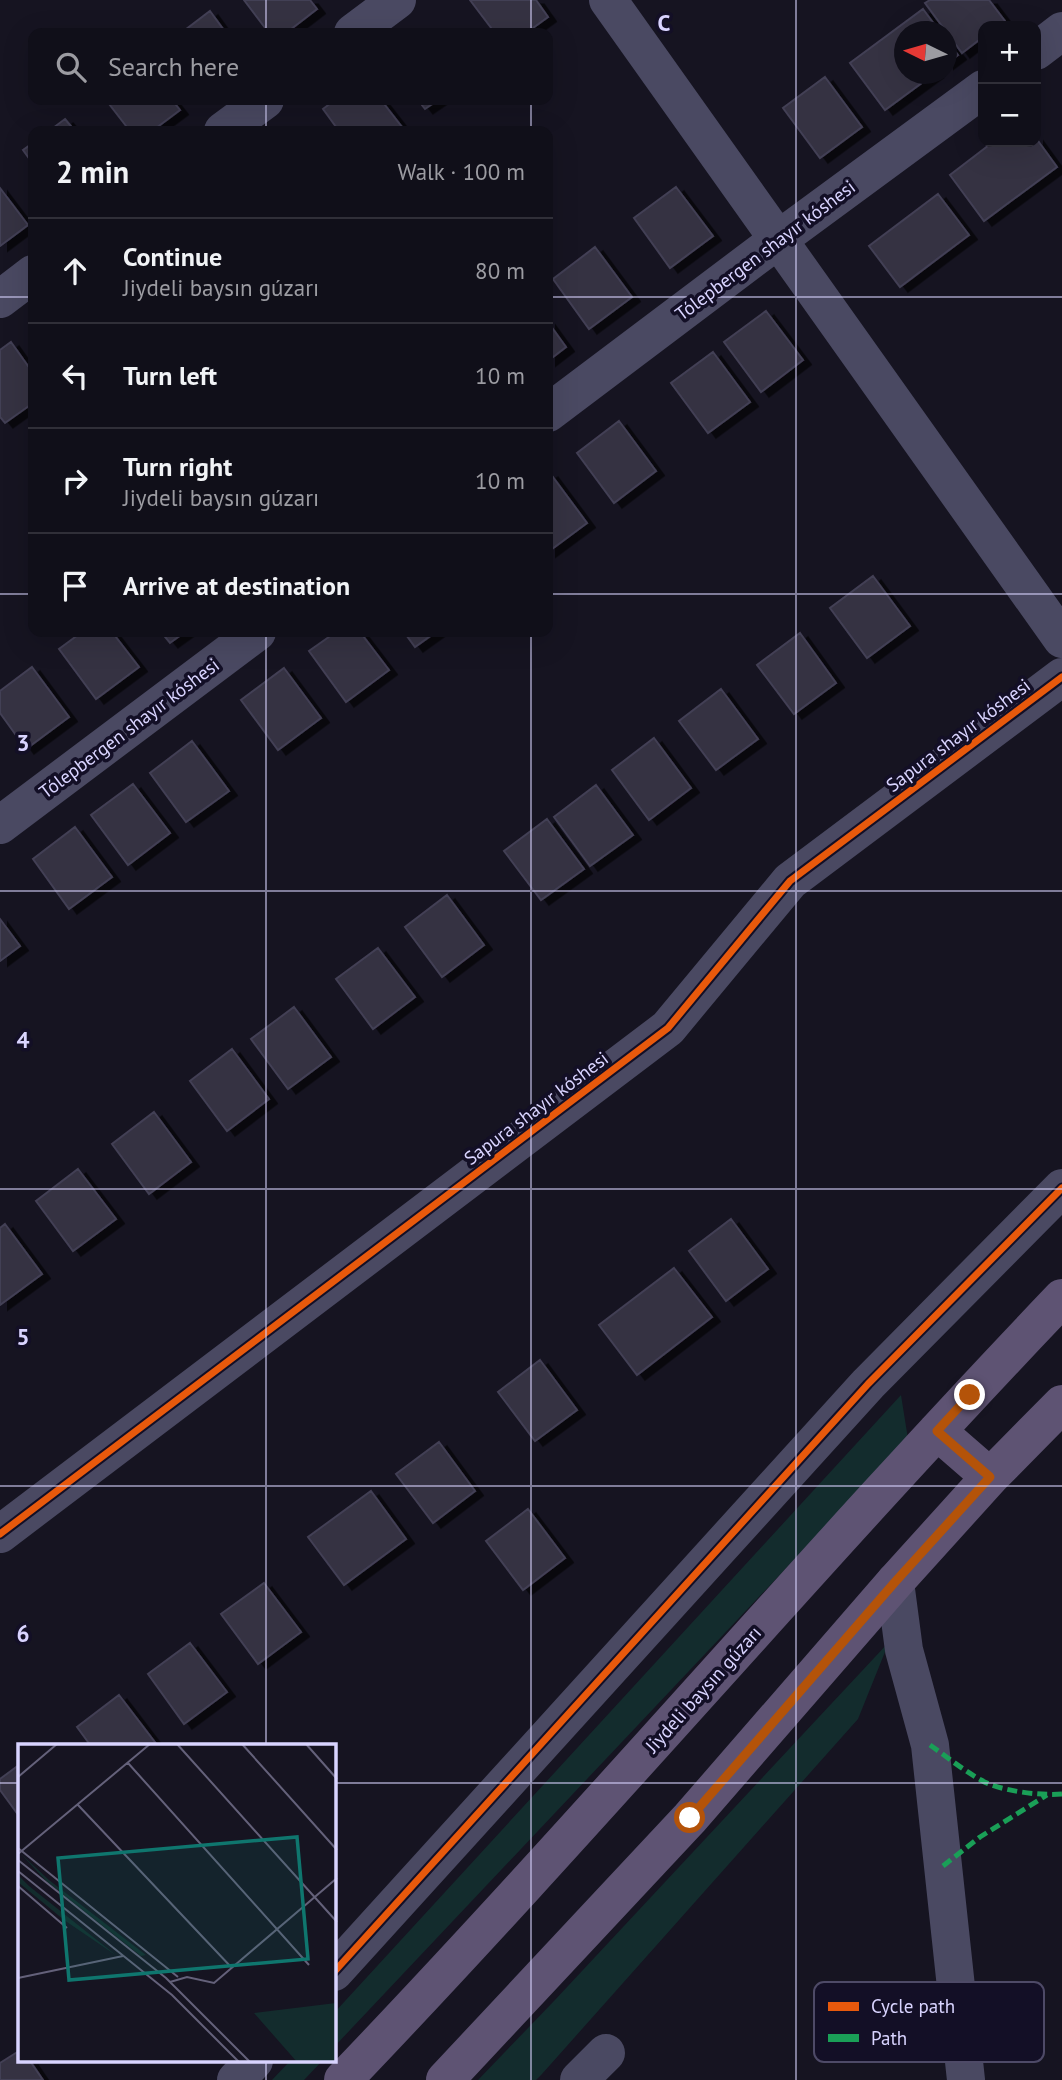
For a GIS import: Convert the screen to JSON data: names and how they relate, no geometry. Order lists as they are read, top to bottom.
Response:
{
  "streets": {
    "main road": ["Jiydeli baysın gúzarı"],
    "street": ["Tólepbergen shayır kóshesi", "Sapura shayır kóshesi"]
  },
  "legend": ["Cycle path", "Path"],
  "north": "left",
  "page": {
    "map_buttons": ["+", "−"],
    "search": "Search here",
    "heading": ["2 min", "Walk · 100 m"],
    "list": [
      ["Continue", "Jiydeli baysın gúzarı", "80 m"],
      ["Turn left", "10 m"],
      ["Turn right", "Jiydeli baysın gúzarı", "10 m"],
      "Arrive at destination"
    ]
  },
  "grid": {
    "columns": ["C"],
    "rows": [
      "3",
      "4",
      "5",
      "6"
    ]
  }
}
